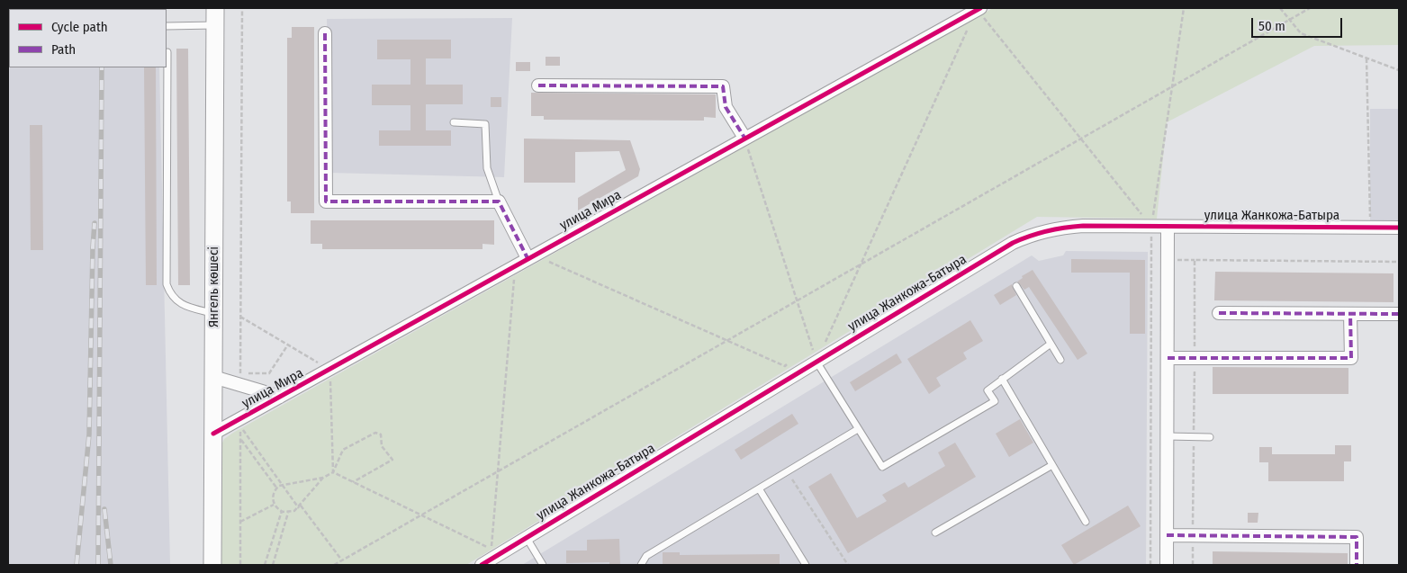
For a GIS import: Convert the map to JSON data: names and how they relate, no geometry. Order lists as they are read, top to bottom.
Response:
{
  "streets": {
    "street": ["улица Мира", "улица Жанкожа-Батыра", "Янгель көшесі"]
  },
  "crossings": [
    ["улица Мира", "Янгель көшесі"]
  ],
  "legend": ["Cycle path", "Path"],
  "scale_bar": "50 m"
}
